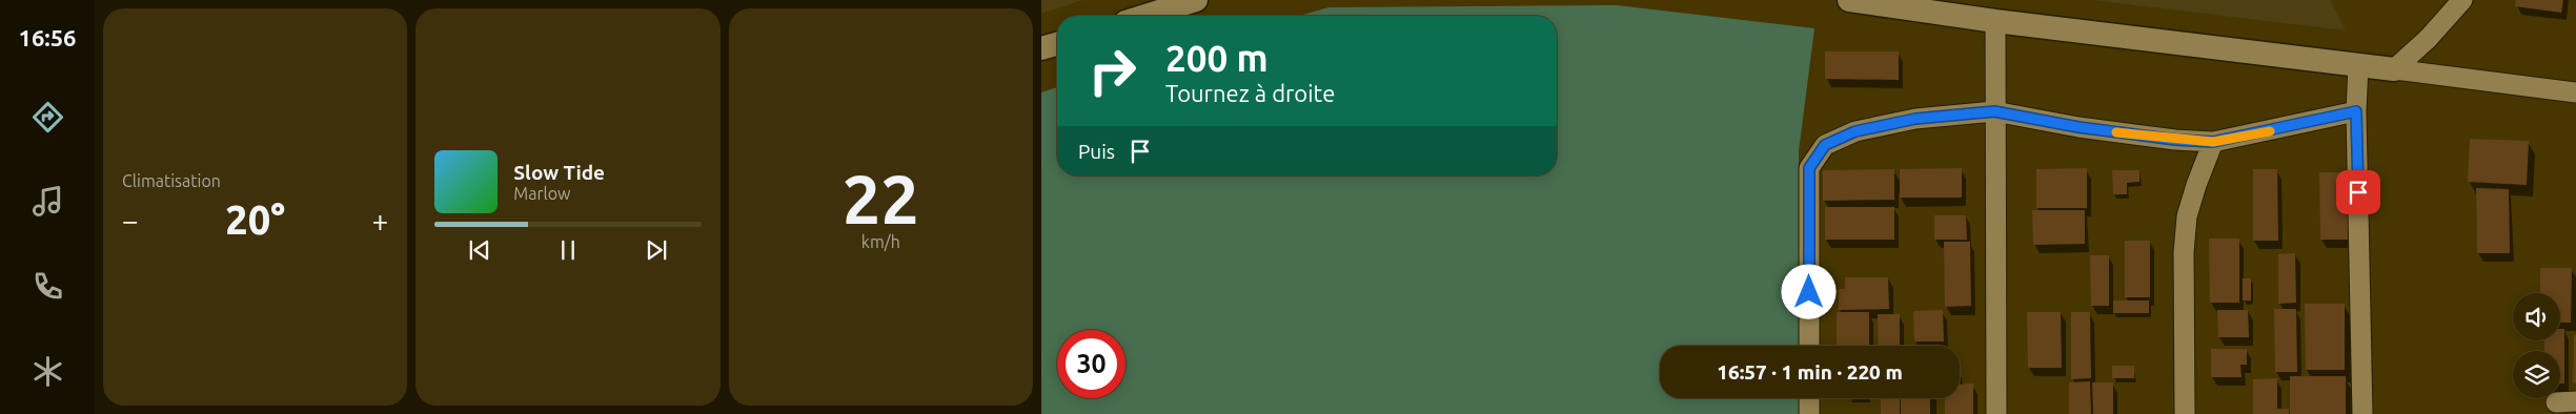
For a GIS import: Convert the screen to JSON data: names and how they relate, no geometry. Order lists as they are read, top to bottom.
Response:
{
  "page": {
    "tabs": "16:56",
    "tile": [
      "Climatisation",
      ["22", "km/h"]
    ],
    "turn": ["200 m", "Tournez à droite"],
    "then": "Puis",
    "song": ["Slow Tide", "Marlow"],
    "heat": ["−", "20°", "+"],
    "limit": "30",
    "trip": "16:57 · 1 min · 220 m"
  }
}
